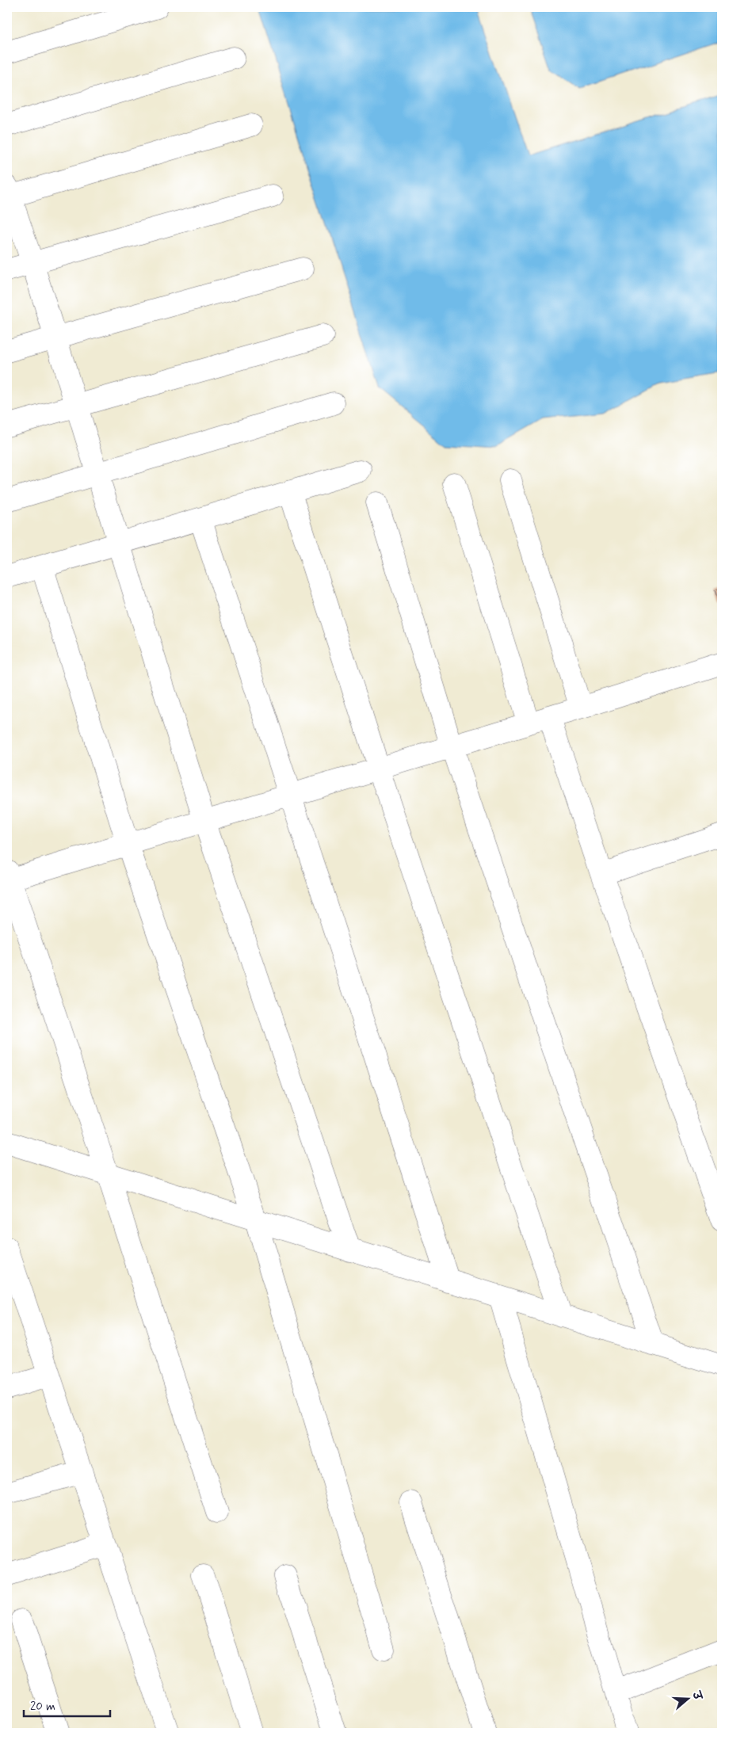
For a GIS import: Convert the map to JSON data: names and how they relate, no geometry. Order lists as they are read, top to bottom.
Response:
{
  "scale_bar": "20 m",
  "north": "right"
}
